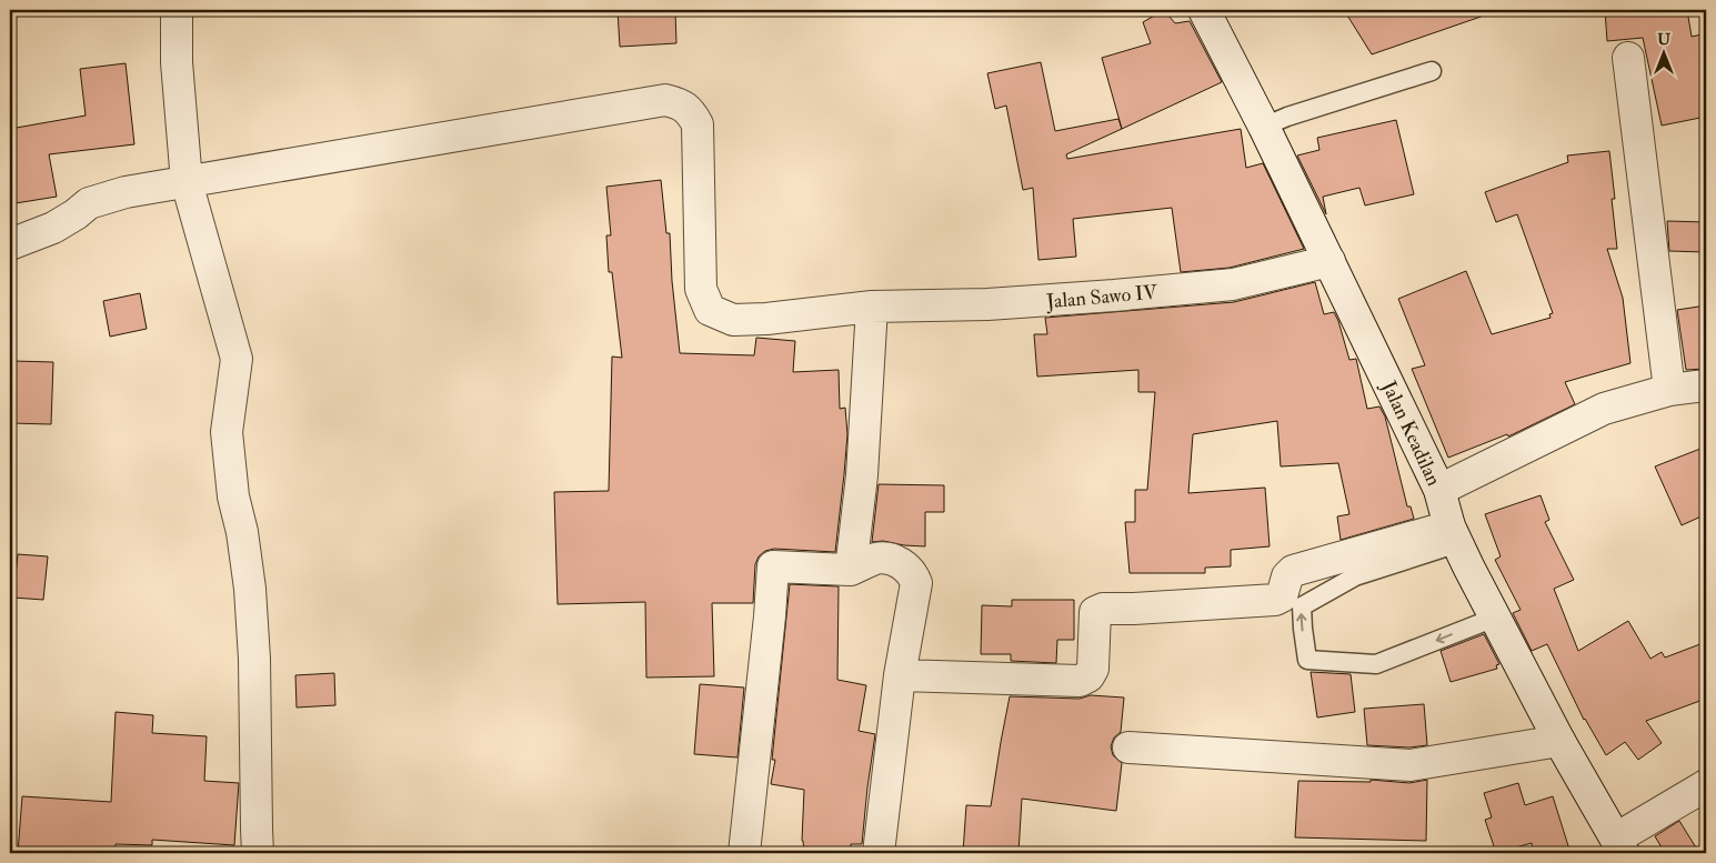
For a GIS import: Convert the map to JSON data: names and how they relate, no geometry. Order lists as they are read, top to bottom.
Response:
{
  "streets": {
    "street": ["Jalan Sawo IV", "Jalan Keadilan"]
  },
  "crossings": [
    ["Jalan Sawo IV", "Jalan Keadilan"]
  ],
  "north": "top"
}
